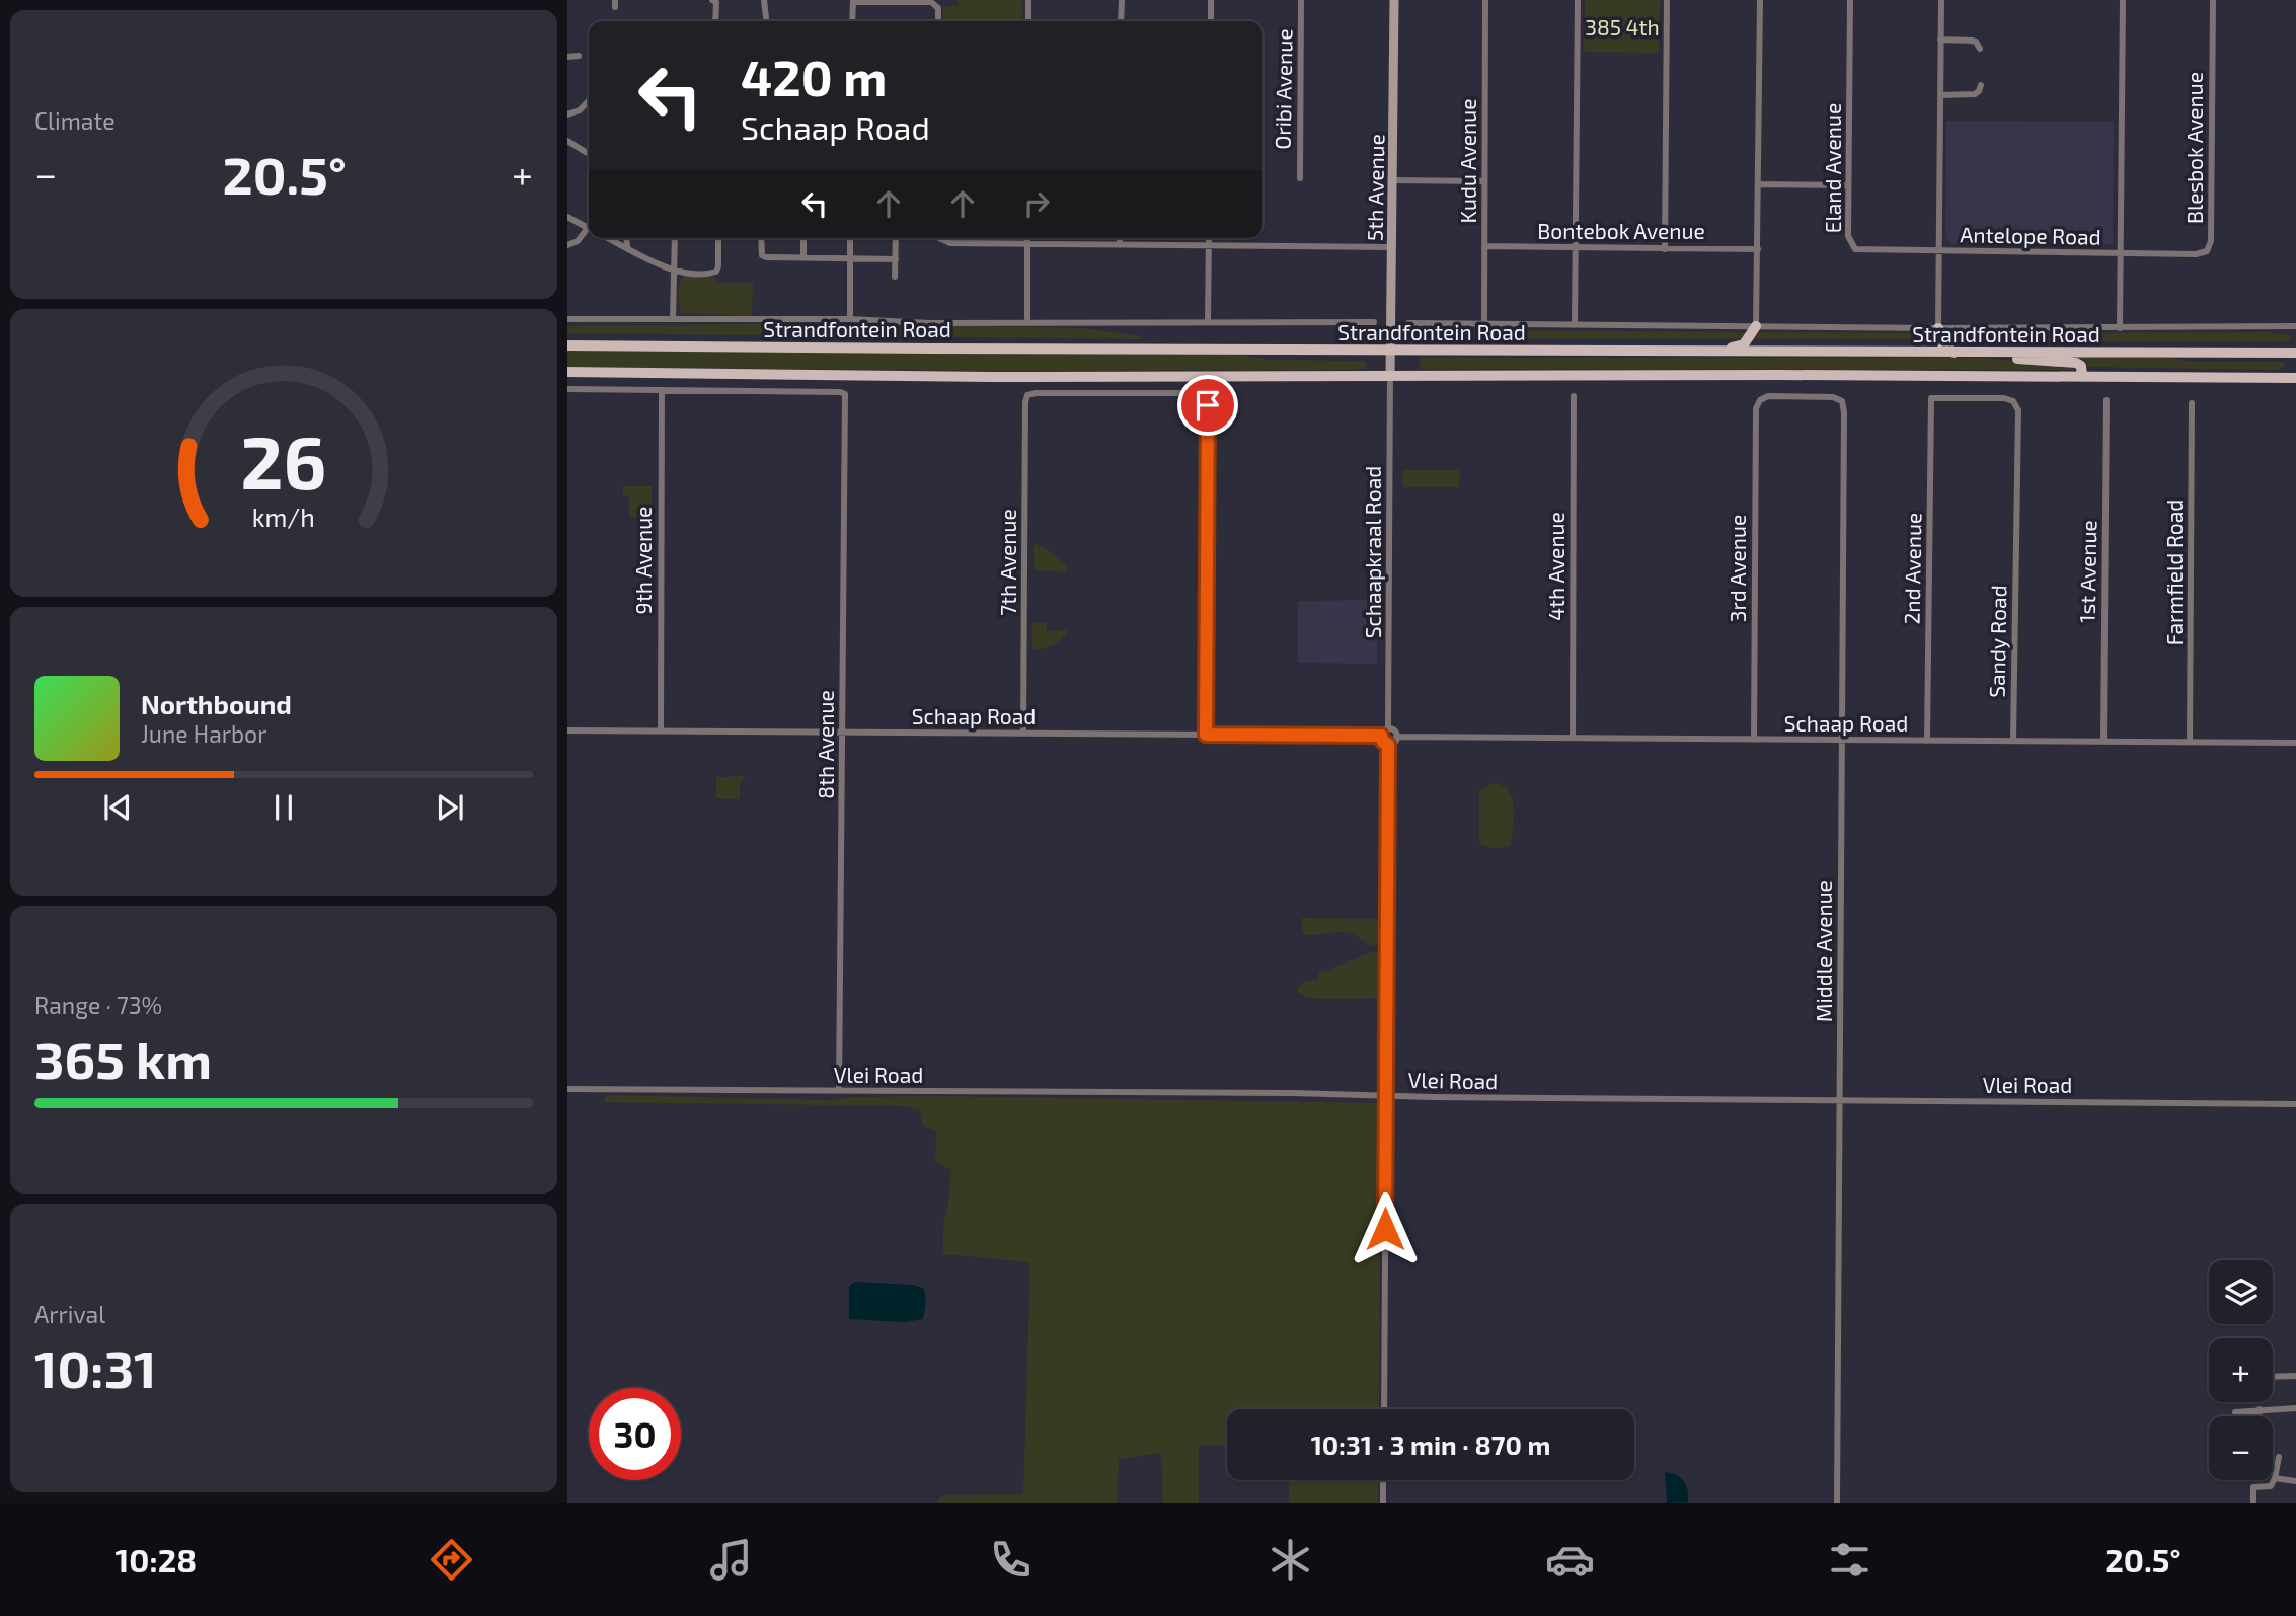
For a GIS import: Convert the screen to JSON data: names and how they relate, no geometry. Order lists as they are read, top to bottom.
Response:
{
  "streets": {
    "main road": ["5th Avenue", "Strandfontein Road"],
    "street": [
      "Oribi Avenue",
      "Blesbok Avenue",
      "Kudu Avenue",
      "Eland Avenue",
      "Bontebok Avenue",
      "Antelope Road",
      "Schaapkraal Road",
      "9th Avenue",
      "7th Avenue",
      "4th Avenue",
      "3rd Avenue",
      "2nd Avenue",
      "1st Avenue",
      "Farmfield Road",
      "Sandy Road",
      "Schaap Road",
      "8th Avenue",
      "Middle Avenue",
      "Vlei Road"
    ]
  },
  "crossings": [
    ["Blesbok Avenue", "Antelope Road"],
    ["Kudu Avenue", "Bontebok Avenue"],
    ["Kudu Avenue", "Strandfontein Road"],
    ["Eland Avenue", "Antelope Road"],
    ["5th Avenue", "Strandfontein Road"],
    ["5th Avenue", "Schaapkraal Road"],
    ["Strandfontein Road", "Schaapkraal Road"],
    ["Schaapkraal Road", "Schaap Road"],
    ["9th Avenue", "Schaap Road"],
    ["9th Avenue", "8th Avenue"],
    ["7th Avenue", "Schaap Road"],
    ["4th Avenue", "Schaap Road"],
    ["3rd Avenue", "Schaap Road"],
    ["3rd Avenue", "Middle Avenue"],
    ["2nd Avenue", "Sandy Road"],
    ["2nd Avenue", "Schaap Road"],
    ["1st Avenue", "Schaap Road"],
    ["Farmfield Road", "Schaap Road"],
    ["Sandy Road", "Schaap Road"],
    ["Schaap Road", "8th Avenue"],
    ["Schaap Road", "Middle Avenue"],
    ["8th Avenue", "Vlei Road"],
    ["Middle Avenue", "Vlei Road"]
  ],
  "parks": ["385 4th"],
  "page": {
    "tile": [
      "Climate",
      ["Range · 73%", "365 km"],
      ["Arrival", "10:31"]
    ],
    "turn": ["420 m", "Schaap Road"],
    "heat": ["−", "20.5°", "+"],
    "song": ["Northbound", "June Harbor"],
    "map_buttons": ["+", "−"],
    "limit": "30",
    "trip": "10:31 · 3 min · 870 m",
    "tabs": ["10:28", "20.5°"],
    "gauge": ["26", "km/h"]
  }
}
